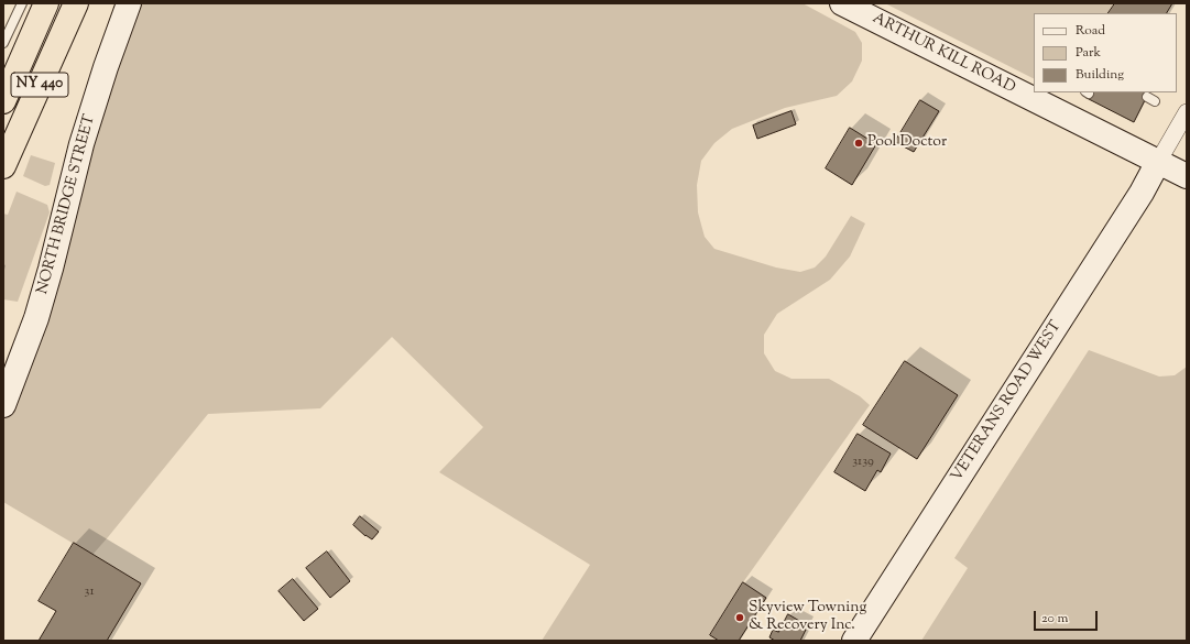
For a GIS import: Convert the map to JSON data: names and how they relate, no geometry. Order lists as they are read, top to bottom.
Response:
{
  "streets": {
    "highway": ["NY 440"],
    "street": ["ARTHUR KILL ROAD", "NORTH BRIDGE STREET", "VETERANS ROAD WEST"]
  },
  "crossings": [
    ["ARTHUR KILL ROAD", "VETERANS ROAD WEST"]
  ],
  "places": ["Pool Doctor", "Skyview Towning & Recovery Inc."],
  "house_numbers": ["3139", "31"],
  "legend": ["Road", "Park", "Building"],
  "scale_bar": "20 m"
}
